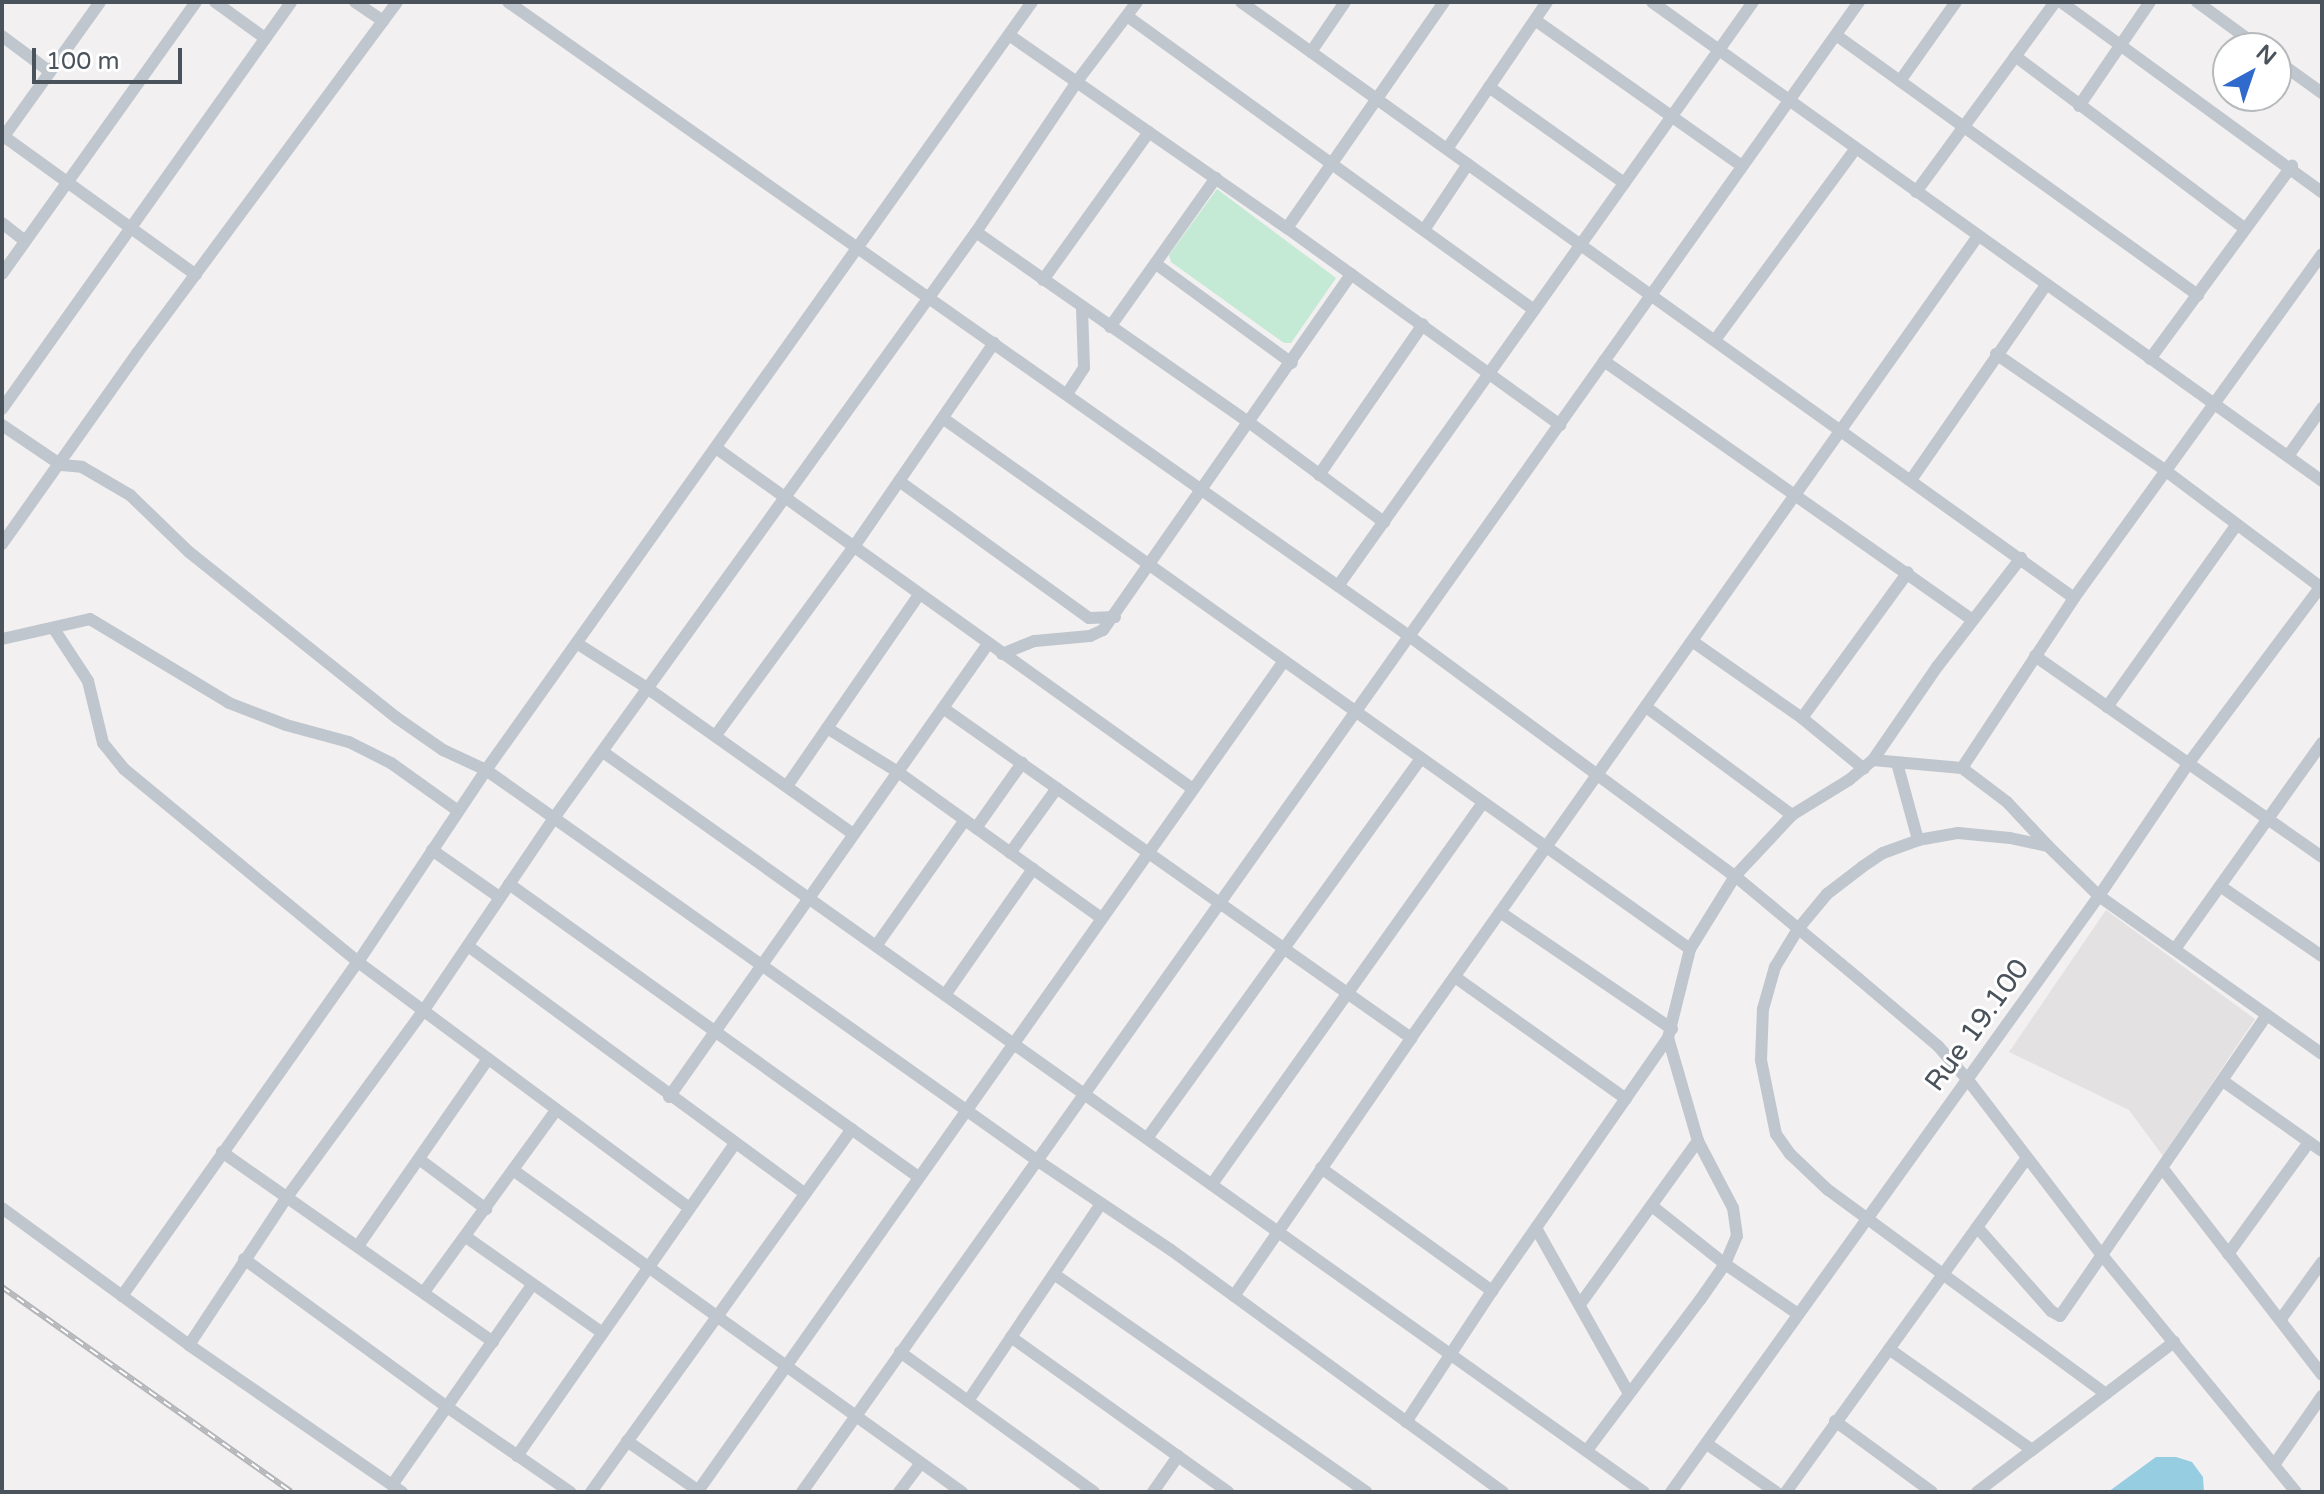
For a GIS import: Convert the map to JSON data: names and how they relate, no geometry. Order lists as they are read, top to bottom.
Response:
{
  "streets": {
    "street": ["Rue 19.100"]
  },
  "scale_bar": "100 m",
  "north": "top right"
}
